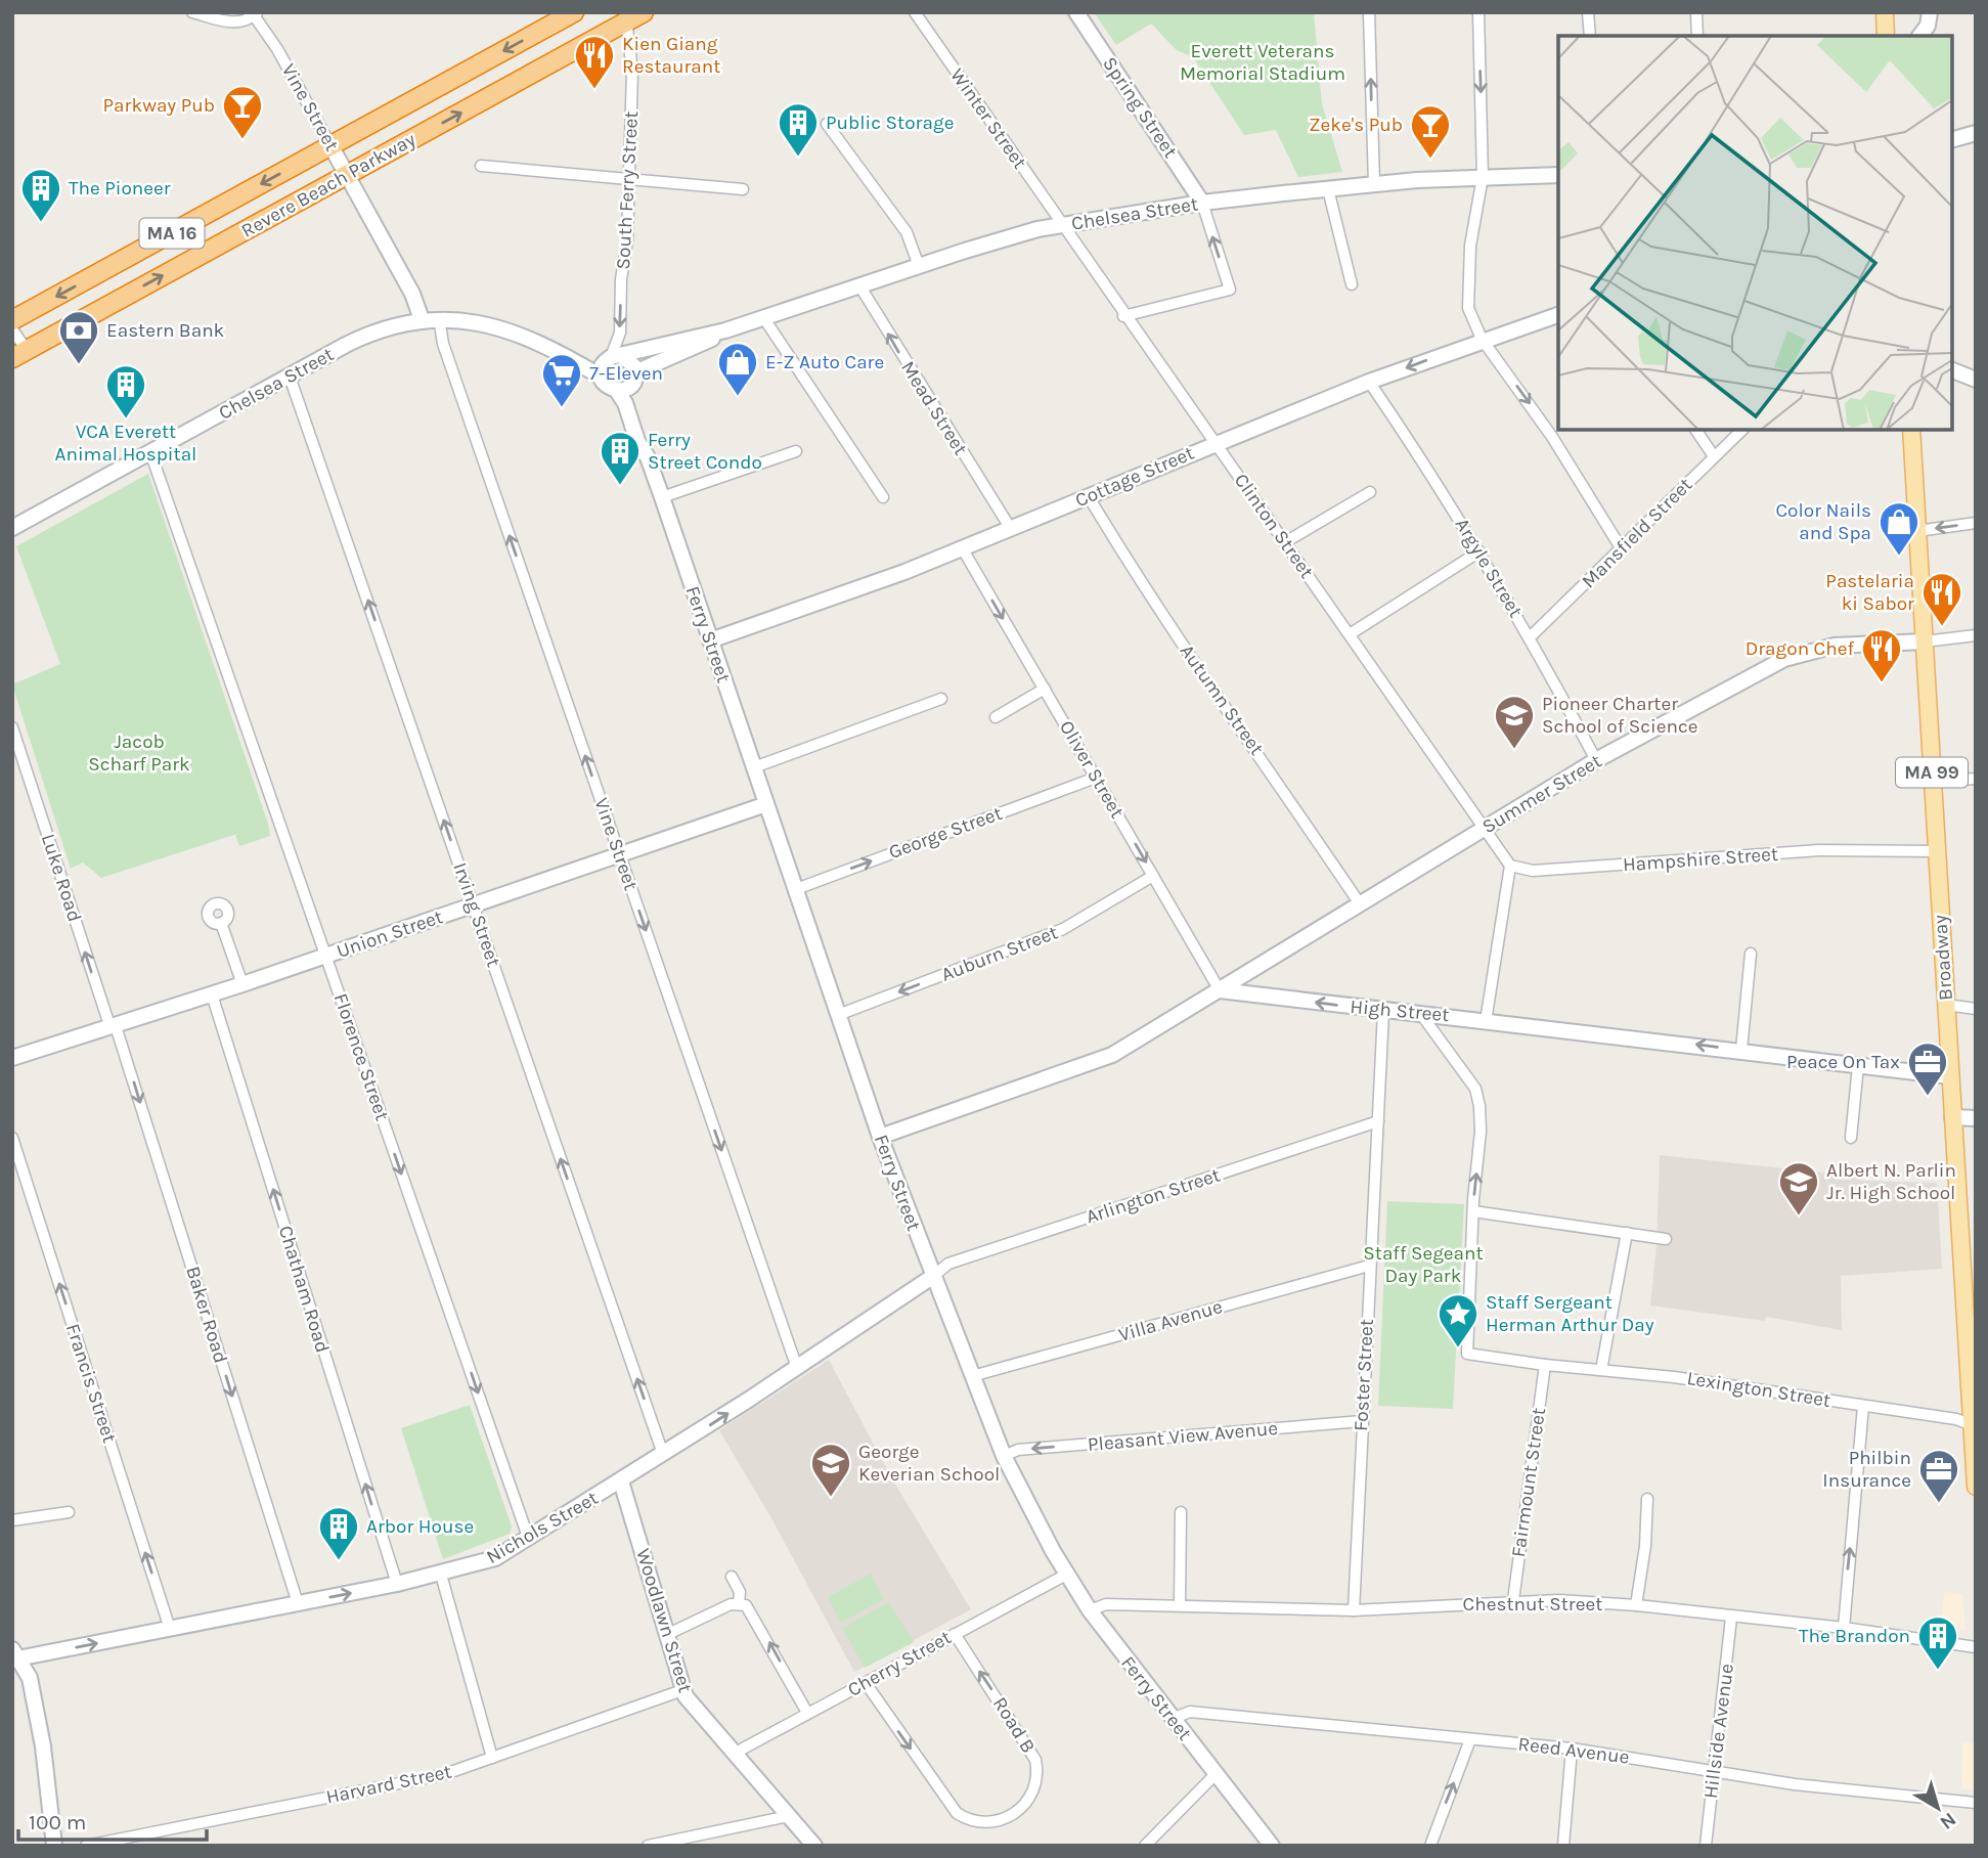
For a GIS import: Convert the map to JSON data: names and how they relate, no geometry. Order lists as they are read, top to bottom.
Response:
{
  "streets": {
    "highway": ["Revere Beach Parkway", "MA 16"],
    "main road": ["MA 99", "Broadway"],
    "street": [
      "Vine Street",
      "Spring Street",
      "Winter Street",
      "South Ferry Street",
      "Chelsea Street",
      "Mead Street",
      "Cottage Street",
      "Clinton Street",
      "Mansfield Street",
      "Argyle Street",
      "Ferry Street",
      "Autumn Street",
      "Oliver Street",
      "Summer Street",
      "George Street",
      "Hampshire Street",
      "Luke Road",
      "Irving Street",
      "Union Street",
      "Auburn Street",
      "High Street",
      "Florence Street",
      "Arlington Street",
      "Chatham Road",
      "Baker Road",
      "Villa Avenue",
      "Foster Street",
      "Francis Street",
      "Lexington Street",
      "Pleasant View Avenue",
      "Fairmount Street",
      "Nichols Street",
      "Chestnut Street",
      "Woodlawn Street",
      "Cherry Street",
      "Road B",
      "Hillside Avenue",
      "Reed Avenue",
      "Harvard Street"
    ]
  },
  "crossings": [
    ["Vine Street", "Revere Beach Parkway"],
    ["Vine Street", "Chelsea Street"],
    ["Vine Street", "Union Street"],
    ["Vine Street", "Nichols Street"],
    ["Spring Street", "Chelsea Street"],
    ["Winter Street", "Chelsea Street"],
    ["Winter Street", "Clinton Street"],
    ["Revere Beach Parkway", "South Ferry Street"],
    ["South Ferry Street", "Chelsea Street"],
    ["Chelsea Street", "Mead Street"],
    ["Chelsea Street", "Clinton Street"],
    ["Chelsea Street", "Ferry Street"],
    ["Chelsea Street", "Irving Street"],
    ["Chelsea Street", "Florence Street"],
    ["Mead Street", "Cottage Street"],
    ["Cottage Street", "Clinton Street"],
    ["Cottage Street", "Argyle Street"],
    ["Cottage Street", "Ferry Street"],
    ["Cottage Street", "Autumn Street"],
    ["Cottage Street", "Oliver Street"],
    ["Clinton Street", "Summer Street"],
    ["Mansfield Street", "Argyle Street"],
    ["Argyle Street", "Summer Street"],
    ["Ferry Street", "George Street"],
    ["Ferry Street", "Union Street"],
    ["Ferry Street", "Auburn Street"],
    ["Ferry Street", "Arlington Street"],
    ["Ferry Street", "Villa Avenue"],
    ["Ferry Street", "Pleasant View Avenue"],
    ["Ferry Street", "Nichols Street"],
    ["Ferry Street", "Chestnut Street"],
    ["Ferry Street", "Cherry Street"],
    ["Ferry Street", "Reed Avenue"],
    ["Autumn Street", "Summer Street"],
    ["Oliver Street", "Summer Street"],
    ["Oliver Street", "George Street"],
    ["Oliver Street", "Auburn Street"],
    ["Oliver Street", "High Street"],
    ["Summer Street", "Broadway"],
    ["Summer Street", "High Street"],
    ["Hampshire Street", "Broadway"],
    ["Luke Road", "Union Street"],
    ["Luke Road", "Baker Road"],
    ["Irving Street", "Union Street"],
    ["Irving Street", "Nichols Street"],
    ["Union Street", "Florence Street"],
    ["Union Street", "Chatham Road"],
    ["Union Street", "Baker Road"],
    ["Broadway", "High Street"],
    ["Broadway", "Lexington Street"],
    ["High Street", "Foster Street"],
    ["Florence Street", "Nichols Street"],
    ["Arlington Street", "Foster Street"],
    ["Arlington Street", "Nichols Street"],
    ["Chatham Road", "Nichols Street"],
    ["Baker Road", "Nichols Street"],
    ["Villa Avenue", "Foster Street"],
    ["Foster Street", "Pleasant View Avenue"],
    ["Foster Street", "Chestnut Street"],
    ["Francis Street", "Nichols Street"],
    ["Lexington Street", "Fairmount Street"],
    ["Fairmount Street", "Chestnut Street"],
    ["Nichols Street", "Woodlawn Street"],
    ["Chestnut Street", "Hillside Avenue"],
    ["Woodlawn Street", "Cherry Street"],
    ["Woodlawn Street", "Harvard Street"],
    ["Cherry Street", "Road B"],
    ["Hillside Avenue", "Reed Avenue"]
  ],
  "one_way": [
    "South Ferry Street",
    "Mead Street",
    "Oliver Street",
    "George Street",
    "Luke Road",
    "Irving Street",
    "Auburn Street",
    "High Street",
    "Florence Street",
    "Chatham Road",
    "Baker Road",
    "Francis Street",
    "Pleasant View Avenue",
    "Nichols Street"
  ],
  "parks": ["Everett Veterans Memorial Stadium", "Jacob Scharf Park", "Staff Segeant Day Park"],
  "places": {
    "restaurant": ["Kien Giang Restaurant", "Pastelaria ki Sabor", "Dragon Chef"],
    "bar": ["Parkway Pub", "Zeke's Pub"],
    "building": [
      "Public Storage",
      "The Pioneer",
      "VCA Everett Animal Hospital",
      "Ferry Street Condo",
      "Arbor House",
      "The Brandon"
    ],
    "bank": ["Eastern Bank"],
    "shop": ["E-Z Auto Care", "Color Nails and Spa"],
    "supermarket": ["7-Eleven"],
    "school or university": ["Pioneer Charter School of Science", "Albert N. Parlin Jr. High School", "George Keverian School"],
    "office": ["Peace On Tax", "Philbin Insurance"],
    "place": ["Staff Sergeant Herman Arthur Day"]
  },
  "scale_bar": "100 m",
  "north": "bottom right"
}
